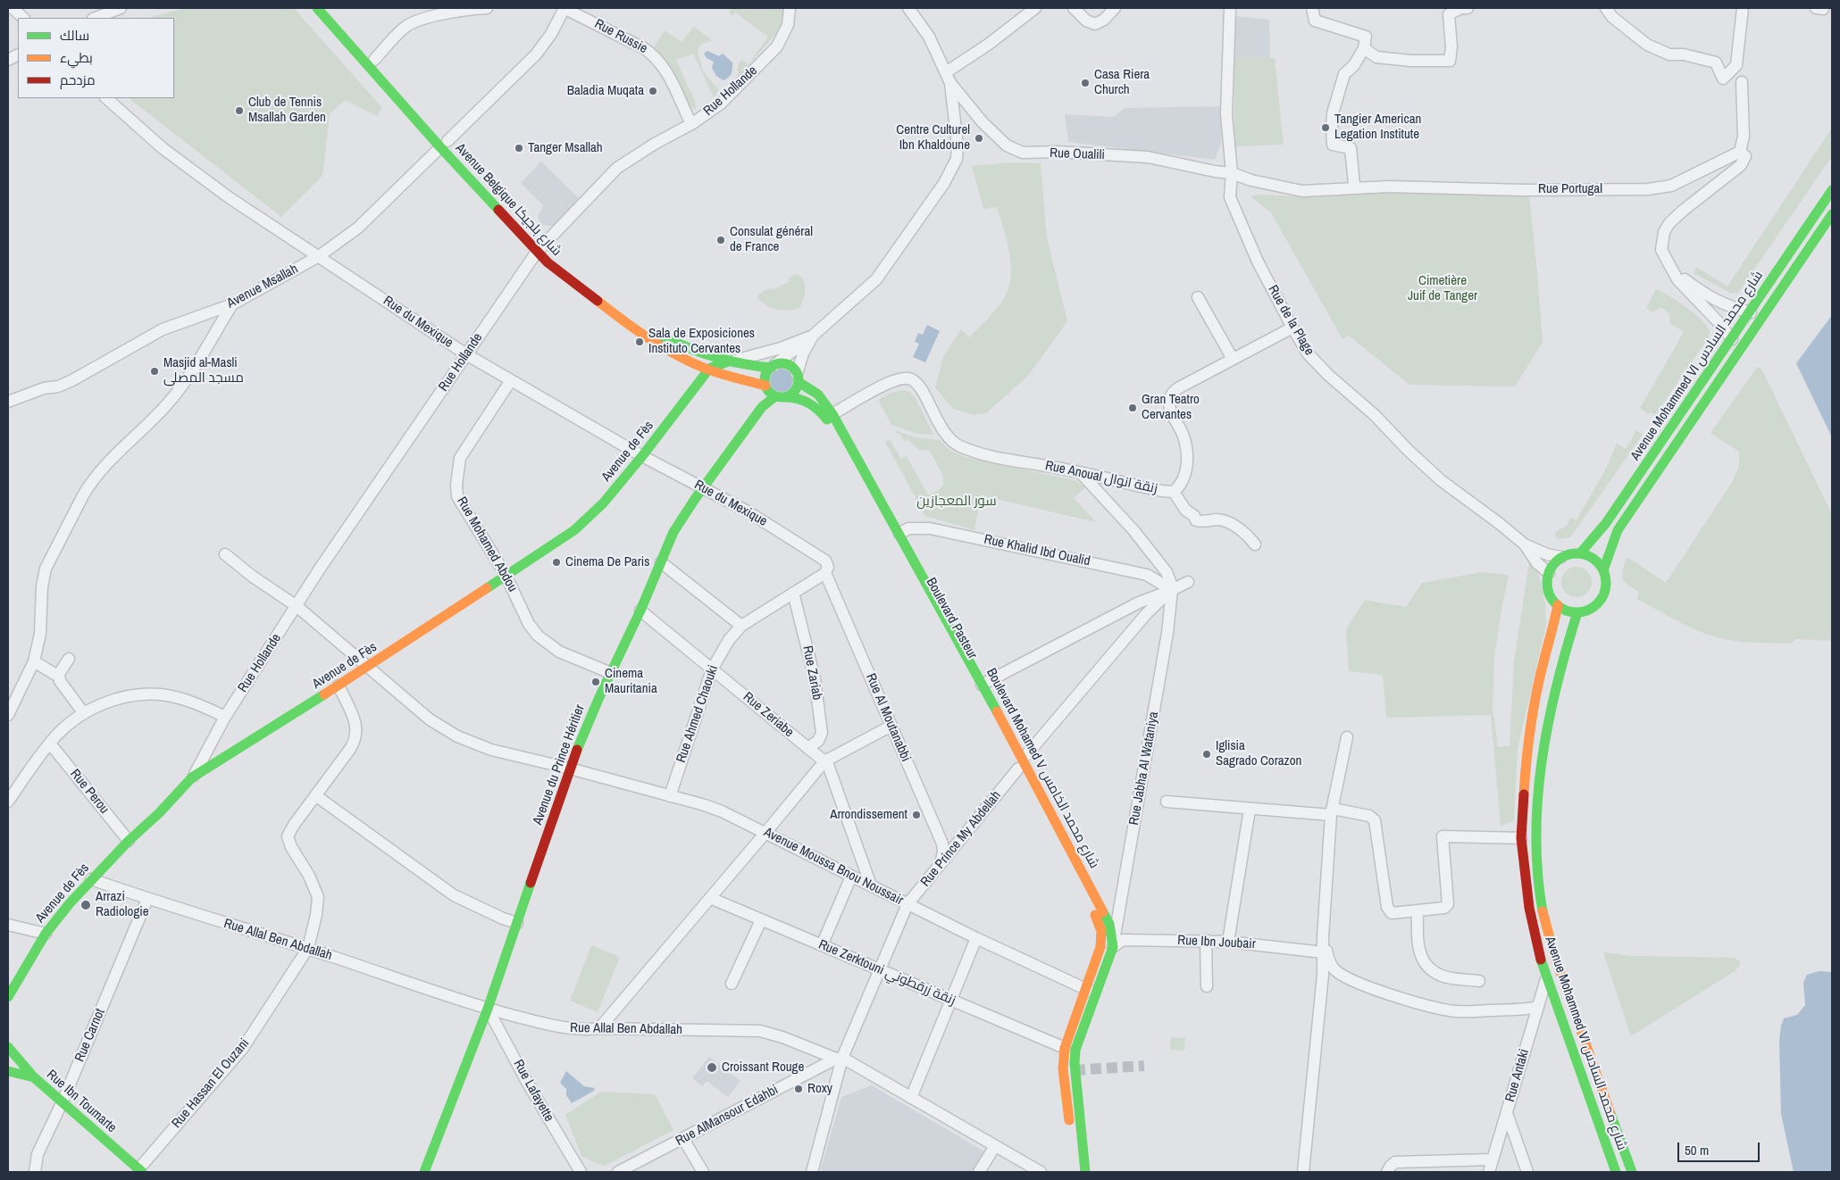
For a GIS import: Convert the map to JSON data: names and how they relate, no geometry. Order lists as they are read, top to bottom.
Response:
{
  "streets": {
    "main road": [
      "Avenue Belgique شارع بلجيكا",
      "Avenue Mohammed VI شارع محمد السادس",
      "Avenue de Fès",
      "Boulevard Pasteur",
      "Avenue du Prince Héritier",
      "Boulevard Mohamed V شارع محمد الخامس",
      "Rue Ibn Toumarte"
    ],
    "street": [
      "Rue Russie",
      "Rue Hollande",
      "Rue Oualili",
      "Rue Portugal",
      "Avenue Msallah",
      "Rue de la Plage",
      "Rue du Mexique",
      "Rue Anoual زنقة انوال",
      "Rue Mohamed Abdou",
      "Rue Khalid Ibd Oualid",
      "Rue Zariab",
      "Rue Ahmed Chaouki",
      "Rue Zeriabe",
      "Rue Al Moutanabbi",
      "Rue Jabha Al Wataniya",
      "Rue Perou",
      "Rue Prince My Abdellah",
      "Avenue Moussa Bnou Noussair",
      "Rue Allal Ben Abdallah",
      "Rue Ibn Joubair",
      "Rue Zerktouni زنقة زرقطوني",
      "Rue Carnot",
      "Rue Antaki",
      "Rue Hassan El Ouzani",
      "Rue Lafayette",
      "Rue AlMansour Edahbi"
    ]
  },
  "crossings": [
    ["Rue Russie", "Rue Hollande"],
    ["Rue Russie", "Avenue Msallah"],
    ["Rue Hollande", "Avenue Belgique شارع بلجيكا"],
    ["Rue Hollande", "Rue du Mexique"],
    ["Rue Hollande", "Avenue de Fès"],
    ["Rue Hollande", "Avenue Moussa Bnou Noussair"],
    ["Rue Oualili", "Rue Portugal"],
    ["Rue Oualili", "Rue de la Plage"],
    ["Rue Portugal", "Rue de la Plage"],
    ["Avenue Belgique شارع بلجيكا", "Avenue Msallah"],
    ["Avenue Belgique شارع بلجيكا", "Avenue de Fès"],
    ["Avenue Belgique شارع بلجيكا", "Boulevard Pasteur"],
    ["Avenue Belgique شارع بلجيكا", "Avenue du Prince Héritier"],
    ["Avenue Belgique شارع بلجيكا", "Boulevard Mohamed V شارع محمد الخامس"],
    ["Avenue Msallah", "Rue du Mexique"],
    ["Rue de la Plage", "Rue Anoual زنقة انوال"],
    ["Rue du Mexique", "Avenue de Fès"],
    ["Rue du Mexique", "Rue Mohamed Abdou"],
    ["Rue du Mexique", "Rue Ahmed Chaouki"],
    ["Rue du Mexique", "Rue Al Moutanabbi"],
    ["Rue du Mexique", "Avenue du Prince Héritier"],
    ["Avenue Mohammed VI شارع محمد السادس", "Rue Antaki"],
    ["Avenue de Fès", "Rue Mohamed Abdou"],
    ["Avenue de Fès", "Rue Perou"],
    ["Avenue de Fès", "Avenue Moussa Bnou Noussair"],
    ["Avenue de Fès", "Rue Allal Ben Abdallah"],
    ["Rue Anoual زنقة انوال", "Boulevard Mohamed V شارع محمد الخامس"],
    ["Rue Mohamed Abdou", "Avenue du Prince Héritier"],
    ["Rue Khalid Ibd Oualid", "Boulevard Mohamed V شارع محمد الخامس"],
    ["Rue Khalid Ibd Oualid", "Rue Jabha Al Wataniya"],
    ["Boulevard Pasteur", "Avenue du Prince Héritier"],
    ["Boulevard Pasteur", "Boulevard Mohamed V شارع محمد الخامس"],
    ["Boulevard Pasteur", "Rue Prince My Abdellah"],
    ["Rue Zariab", "Rue Ahmed Chaouki"],
    ["Rue Zariab", "Rue Zeriabe"],
    ["Rue Ahmed Chaouki", "Rue Zeriabe"],
    ["Rue Ahmed Chaouki", "Rue Al Moutanabbi"],
    ["Rue Ahmed Chaouki", "Avenue Moussa Bnou Noussair"],
    ["Rue Zeriabe", "Avenue du Prince Héritier"],
    ["Rue Al Moutanabbi", "Rue Prince My Abdellah"],
    ["Avenue du Prince Héritier", "Boulevard Mohamed V شارع محمد الخامس"],
    ["Avenue du Prince Héritier", "Avenue Moussa Bnou Noussair"],
    ["Avenue du Prince Héritier", "Rue Allal Ben Abdallah"],
    ["Avenue du Prince Héritier", "Rue Lafayette"],
    ["Boulevard Mohamed V شارع محمد الخامس", "Rue Jabha Al Wataniya"],
    ["Boulevard Mohamed V شارع محمد الخامس", "Avenue Moussa Bnou Noussair"],
    ["Boulevard Mohamed V شارع محمد الخامس", "Rue Ibn Joubair"],
    ["Boulevard Mohamed V شارع محمد الخامس", "Rue Zerktouni زنقة زرقطوني"],
    ["Rue Jabha Al Wataniya", "Rue Ibn Joubair"],
    ["Rue Prince My Abdellah", "Avenue Moussa Bnou Noussair"],
    ["Rue Prince My Abdellah", "Rue Allal Ben Abdallah"],
    ["Rue Prince My Abdellah", "Rue Zerktouni زنقة زرقطوني"],
    ["Rue Prince My Abdellah", "Rue AlMansour Edahbi"],
    ["Rue Allal Ben Abdallah", "Rue Carnot"],
    ["Rue Allal Ben Abdallah", "Rue Hassan El Ouzani"],
    ["Rue Allal Ben Abdallah", "Rue Lafayette"],
    ["Rue Allal Ben Abdallah", "Rue AlMansour Edahbi"],
    ["Rue Carnot", "Rue Ibn Toumarte"],
    ["Rue Hassan El Ouzani", "Rue Ibn Toumarte"]
  ],
  "parks": ["Cimetière Juif de Tanger", "سور المعجازين"],
  "places": [
    "Casa Riera Church",
    "Baladia Muqata",
    "Club de Tennis Msallah Garden",
    "Tangier American Legation Institute",
    "Centre Culturel Ibn Khaldoune",
    "Tanger Msallah",
    "Consulat général de France",
    "Sala de Exposiciones Instituto Cervantes",
    "Masjid al-Masli مسجد المصلى",
    "Gran Teatro Cervantes",
    "Cinema De Paris",
    "Cinema Mauritania",
    "Iglisia Sagrado Corazon",
    "Arrondissement",
    "Arrazi Radiologie",
    "Croissant Rouge",
    "Roxy"
  ],
  "legend": ["سالك", "بطيء", "مزدحم"],
  "scale_bar": "50 m"
}
